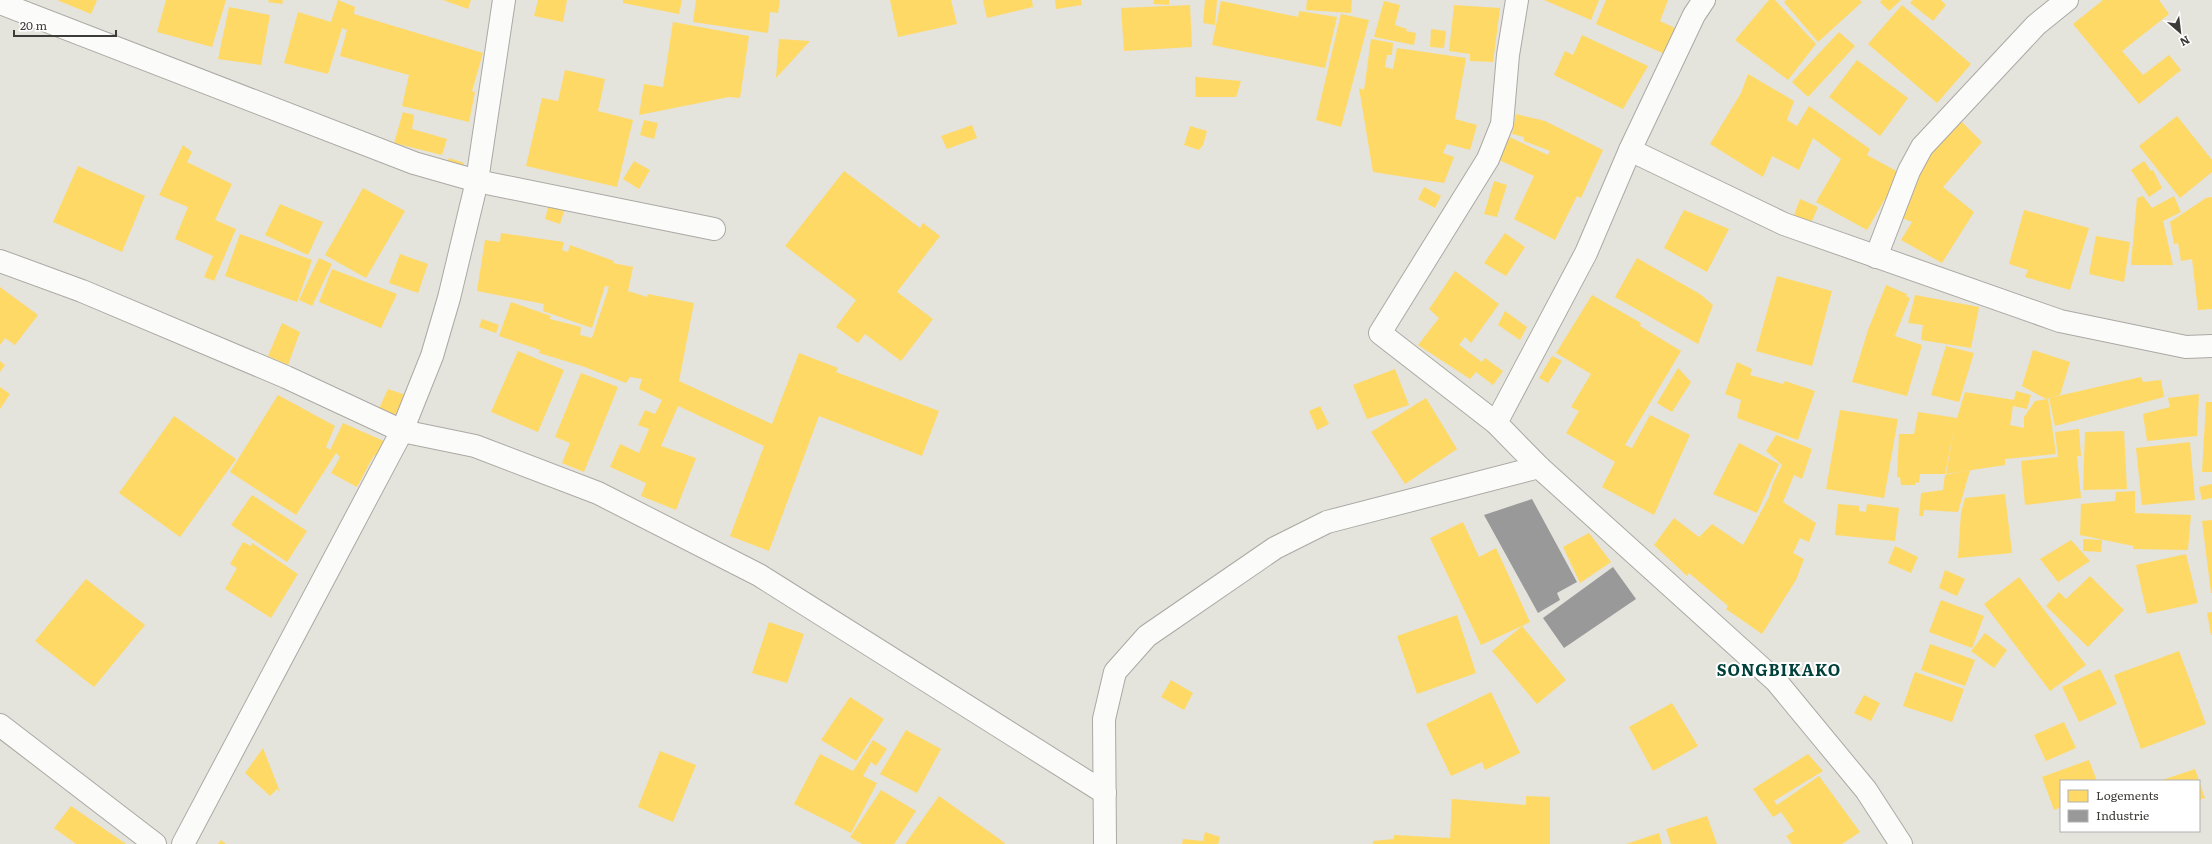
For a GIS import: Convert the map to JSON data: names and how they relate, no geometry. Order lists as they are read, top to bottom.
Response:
{
  "districts": ["SONGBIKAKO"],
  "legend": ["Logements", "Industrie"],
  "scale_bar": "20 m",
  "north": "bottom right"
}
